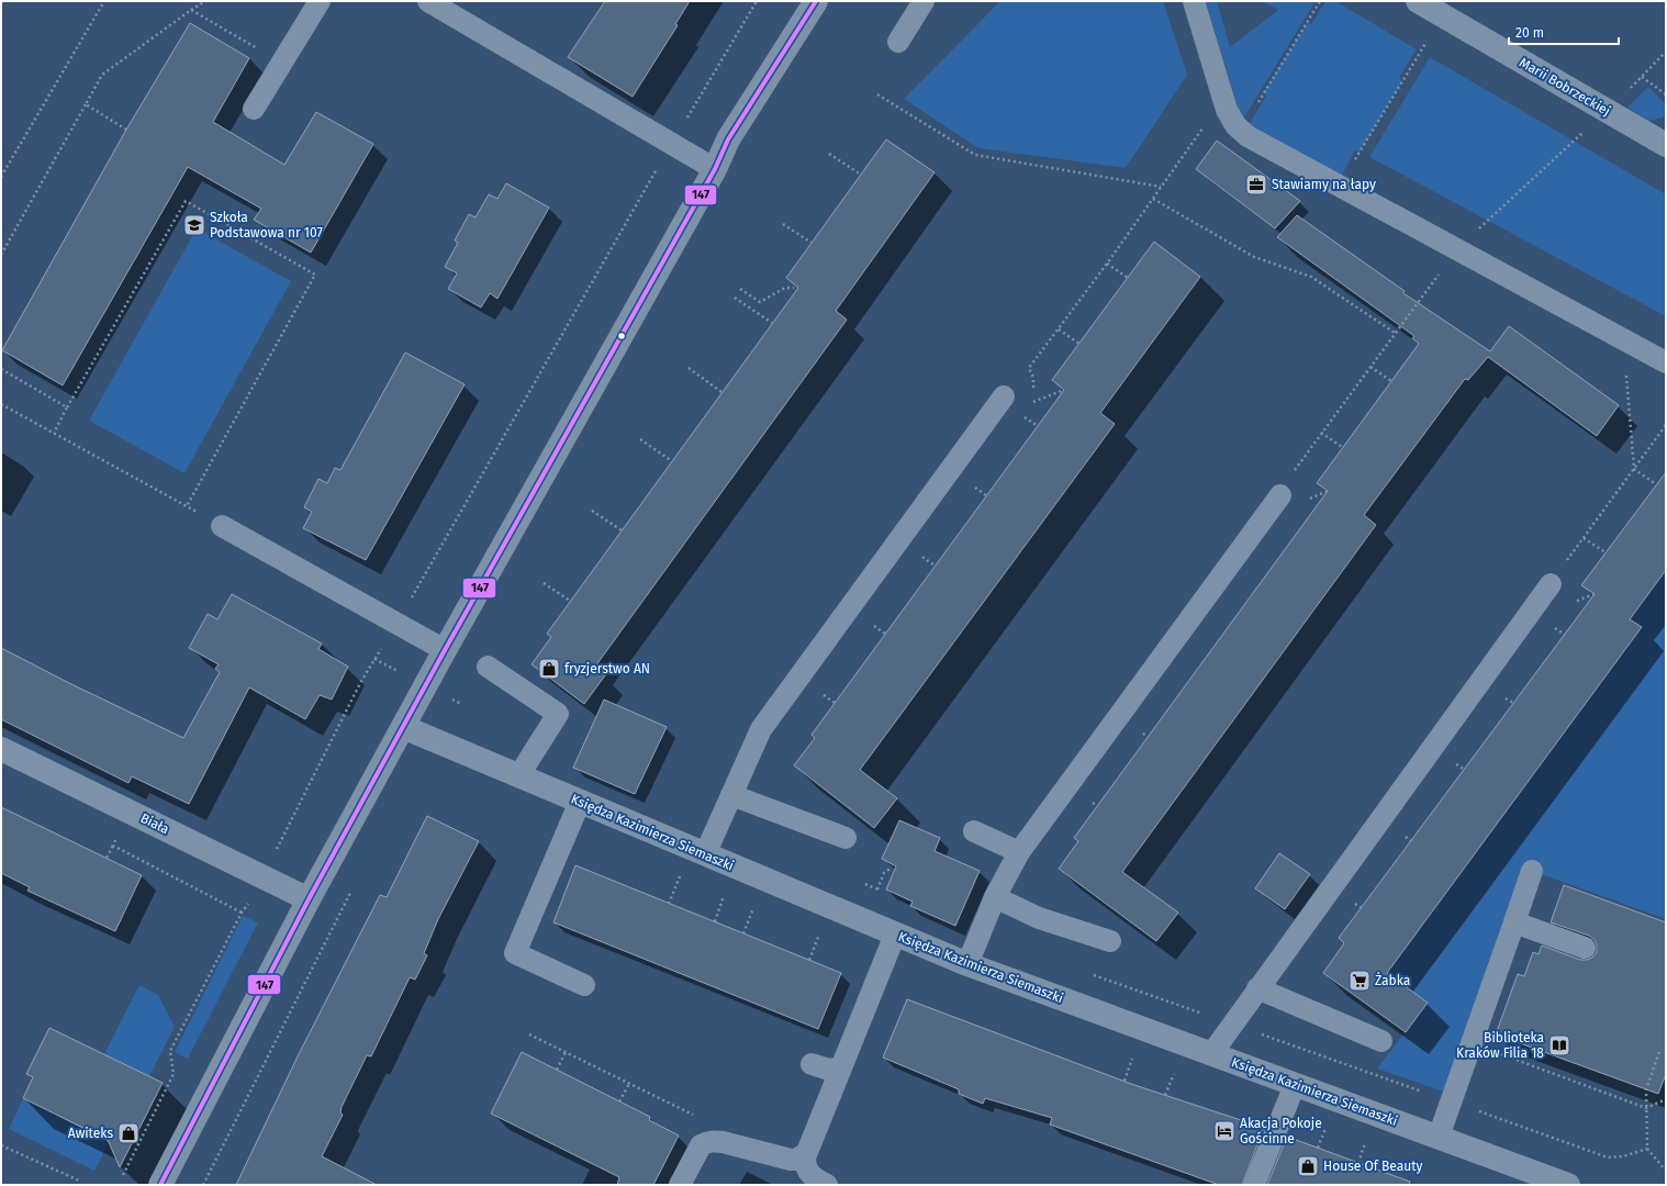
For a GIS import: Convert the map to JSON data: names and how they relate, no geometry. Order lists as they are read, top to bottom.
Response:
{
  "streets": {
    "street": ["Marii Bobrzeckiej", "Biała", "Księdza Kazimierza Siemaszki"]
  },
  "places": {
    "office": ["Stawiamy na łapy"],
    "school or university": ["Szkoła Podstawowa nr 107"],
    "shop": ["fryzjerstwo AN", "Awiteks", "House Of Beauty"],
    "supermarket": ["Żabka"],
    "library": ["Biblioteka Kraków Filia 18"],
    "hotel": ["Akacja Pokoje Gościnne"]
  },
  "lines": ["transit line 147"],
  "scale_bar": "20 m"
}
